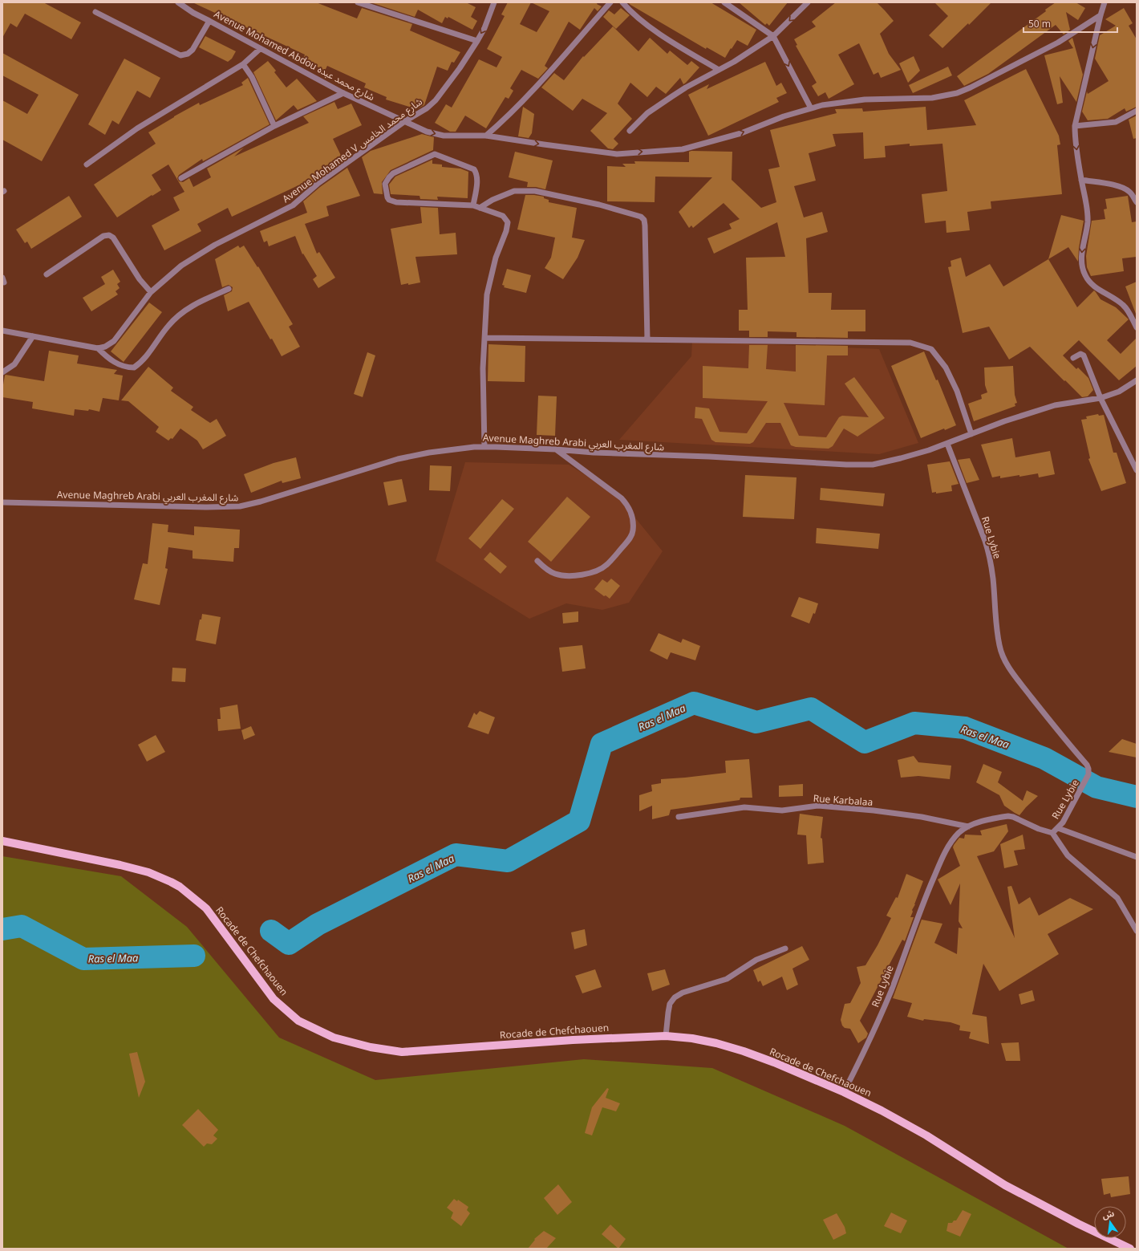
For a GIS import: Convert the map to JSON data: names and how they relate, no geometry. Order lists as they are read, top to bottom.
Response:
{
  "streets": {
    "main road": ["Rocade de Chefchaouen"],
    "street": [
      "Avenue Mohamed Abdou شارع محمد عبده",
      "Avenue Mohamed V شارع محمد الخامس",
      "Avenue Maghreb Arabi شارع المغرب العربي",
      "Rue Lybie",
      "Rue Karbalaa"
    ]
  },
  "crossings": [
    ["Avenue Mohamed Abdou شارع محمد عبده", "Avenue Mohamed V شارع محمد الخامس"],
    ["Avenue Maghreb Arabi شارع المغرب العربي", "Rue Lybie"],
    ["Rue Lybie", "Rue Karbalaa"],
    ["Rue Lybie", "Rocade de Chefchaouen"]
  ],
  "one_way": ["Avenue Mohamed Abdou شارع محمد عبده"],
  "water": ["Ras el Maa"],
  "scale_bar": "50 m",
  "north": "top"
}
